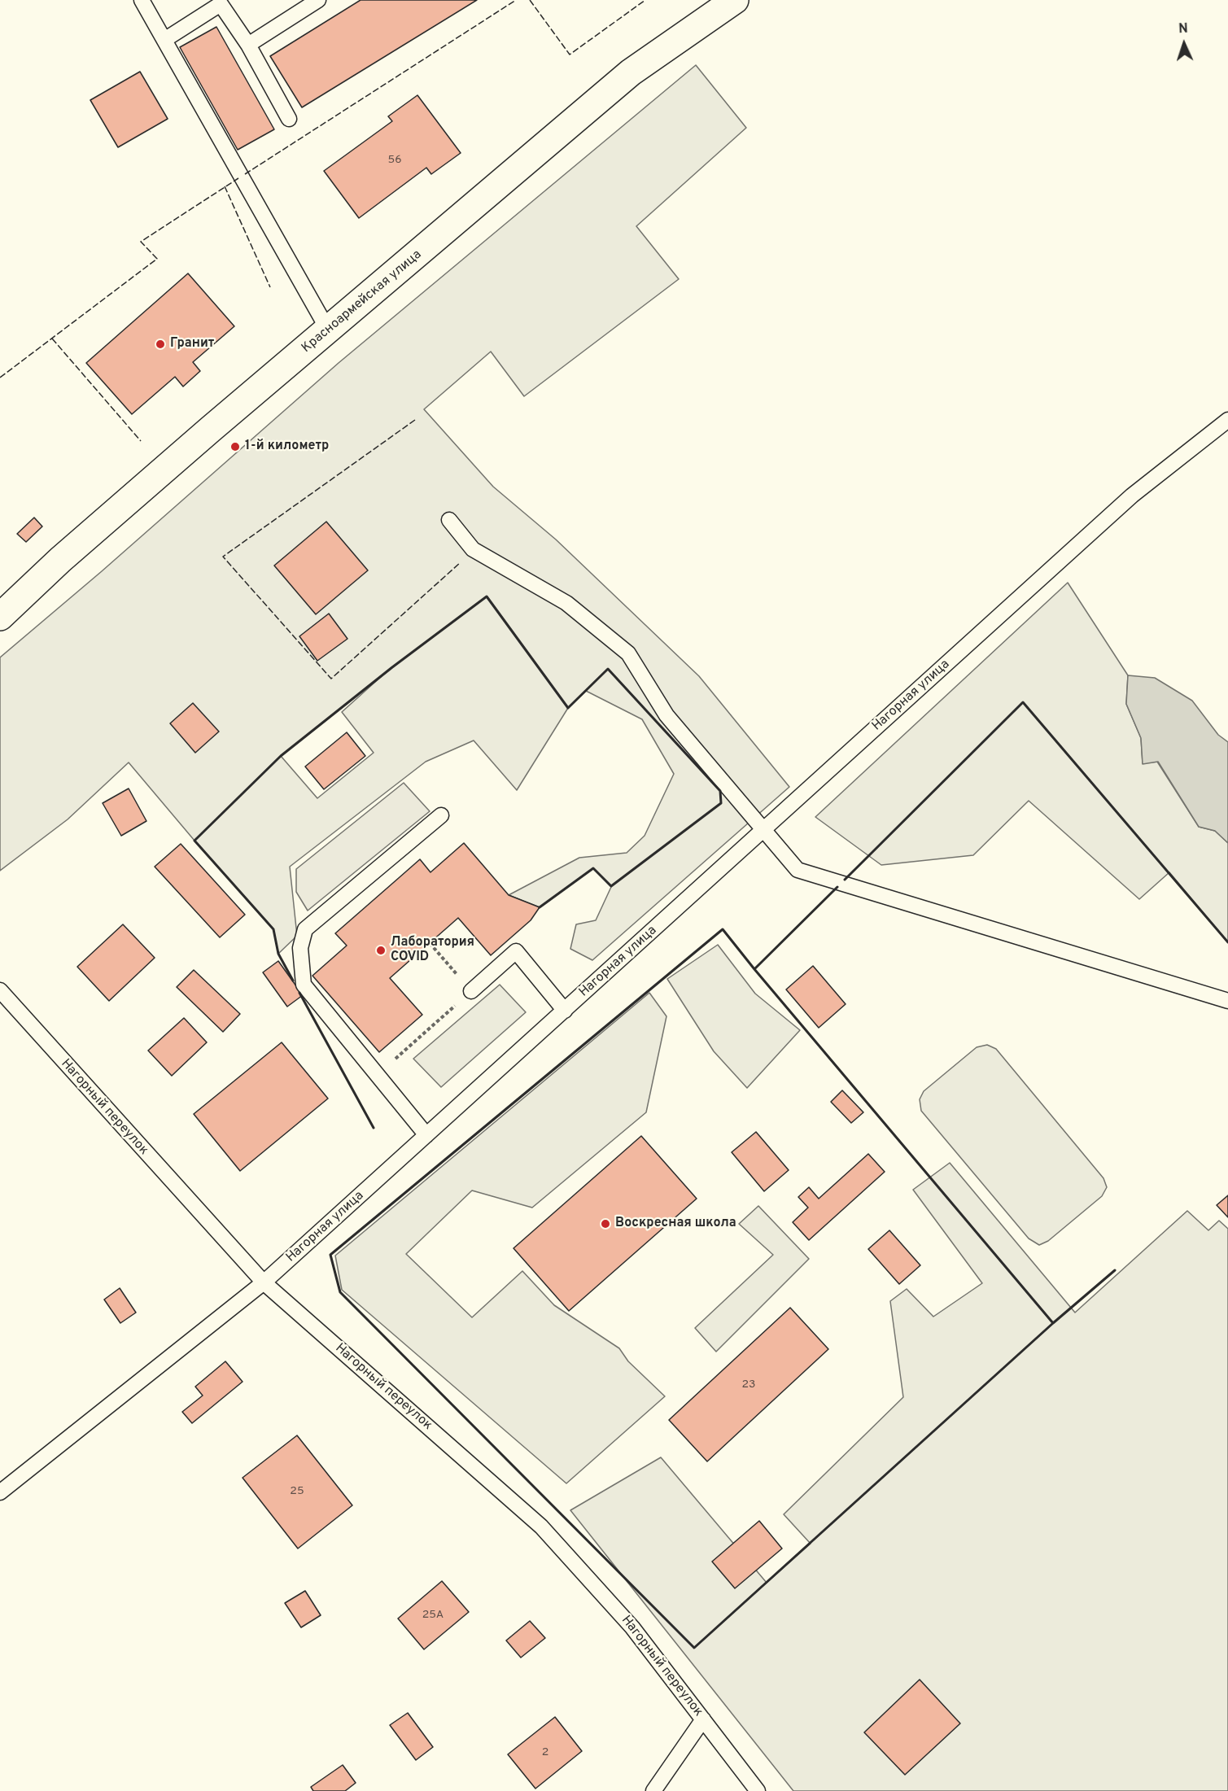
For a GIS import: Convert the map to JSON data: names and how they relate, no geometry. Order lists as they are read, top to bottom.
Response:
{
  "streets": {
    "street": ["Красноармейская улица"],
    "lane": ["Нагорная улица", "Нагорный переулок"]
  },
  "crossings": [
    ["Нагорная улица", "Нагорный переулок"]
  ],
  "places": [
    "Гранит",
    "1-й километр",
    "Лаборатория COVID",
    "Воскресная школа"
  ],
  "house_numbers": [
    "56",
    "23",
    "25",
    "25А",
    "2"
  ],
  "north": "top"
}
